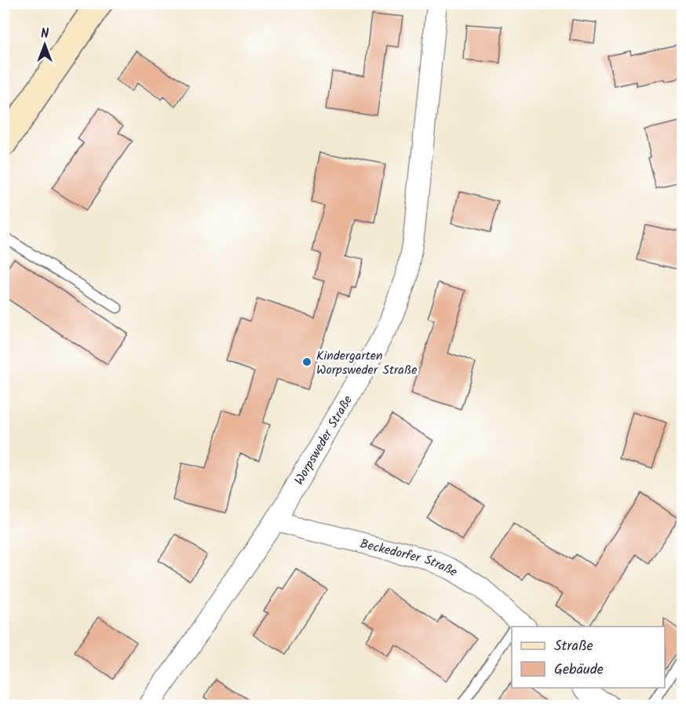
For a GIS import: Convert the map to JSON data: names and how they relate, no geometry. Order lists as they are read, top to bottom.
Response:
{
  "streets": {
    "street": ["Worpsweder Straße", "Beckedorfer Straße"]
  },
  "crossings": [
    ["Worpsweder Straße", "Beckedorfer Straße"]
  ],
  "places": ["Kindergarten Worpsweder Straße"],
  "legend": ["Straße", "Gebäude"],
  "north": "top"
}
